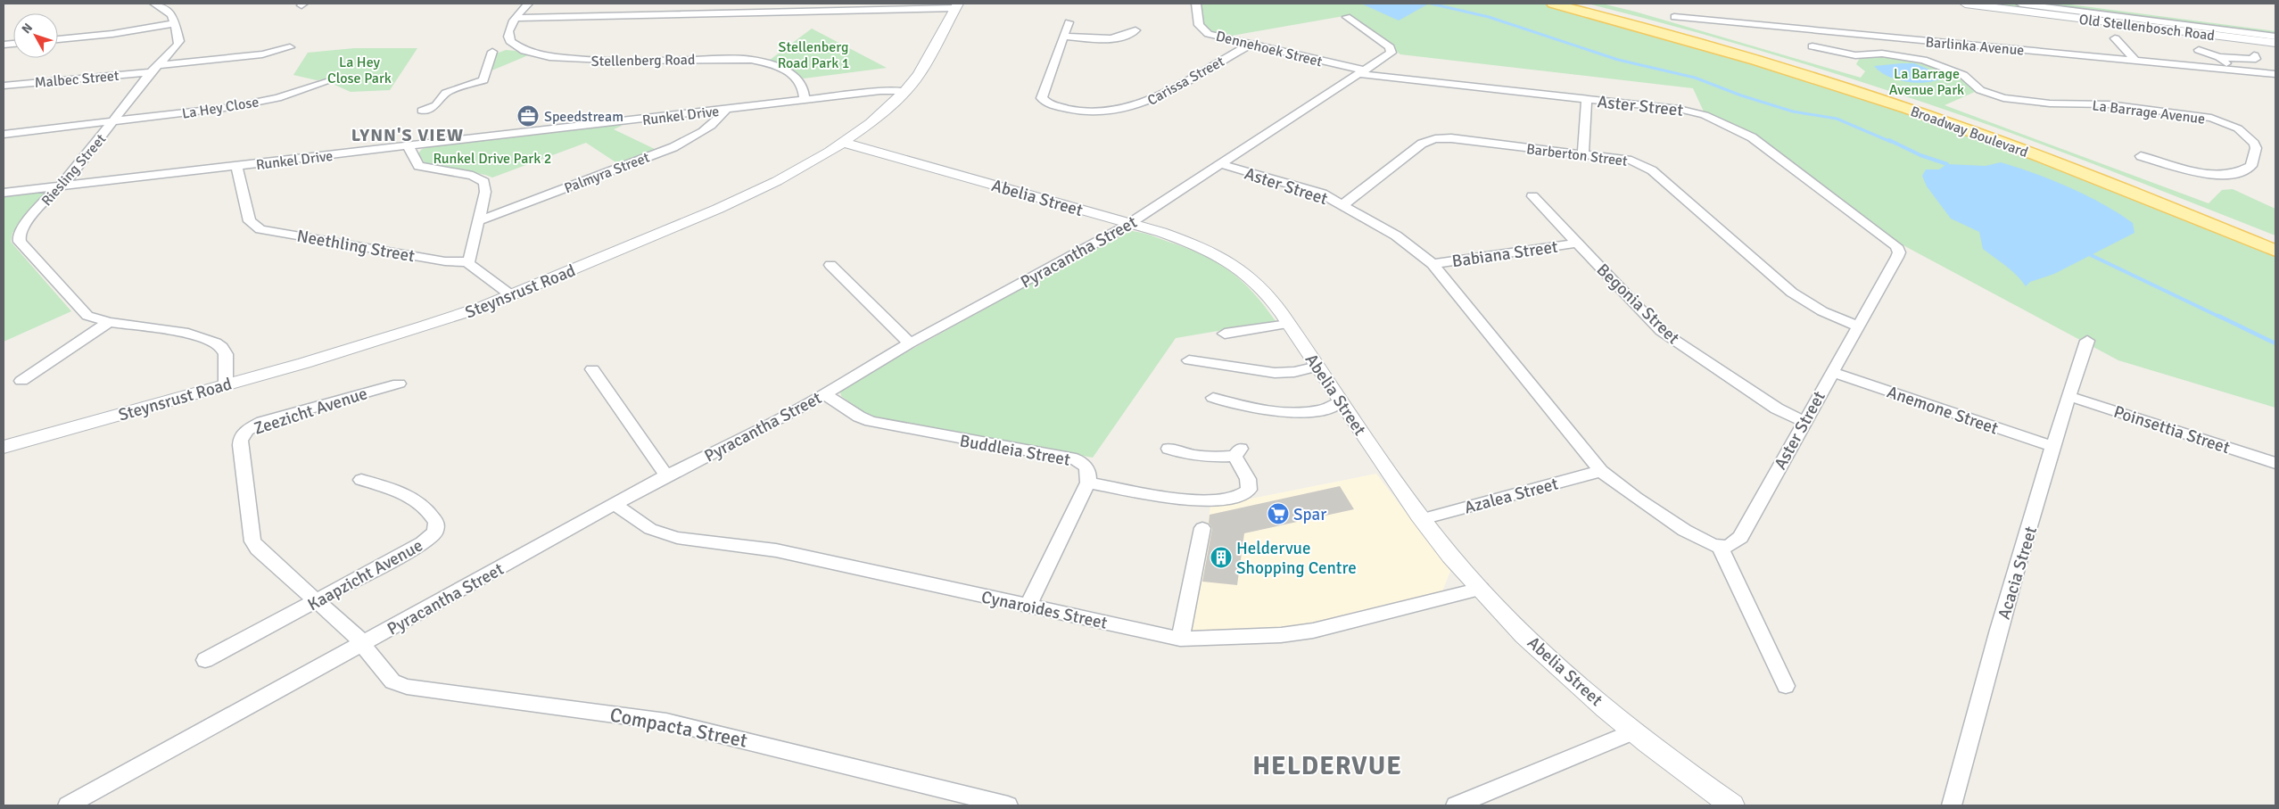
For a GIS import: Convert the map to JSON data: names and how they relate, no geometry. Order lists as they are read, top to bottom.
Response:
{
  "streets": {
    "main road": ["Broadway Boulevard"],
    "street": [
      "Old Stellenbosch Road",
      "Barlinka Avenue",
      "Dennehoek Street",
      "Stellenberg Road",
      "Malbec Street",
      "Carissa Street",
      "Aster Street",
      "La Hey Close",
      "La Barrage Avenue",
      "Runkel Drive",
      "Barberton Street",
      "Riesling Street",
      "Palmyra Street",
      "Abelia Street",
      "Neethling Street",
      "Pyracantha Street",
      "Babiana Street",
      "Steynsrust Road",
      "Begonia Street",
      "Anemone Street",
      "Zeezicht Avenue",
      "Poinsettia Street",
      "Buddleia Street",
      "Azalea Street",
      "Acacia Street",
      "Kaapzicht Avenue",
      "Cynaroides Street",
      "Compacta Street"
    ]
  },
  "crossings": [
    ["Dennehoek Street", "Carissa Street"],
    ["Dennehoek Street", "Aster Street"],
    ["Dennehoek Street", "Pyracantha Street"],
    ["Stellenberg Road", "Runkel Drive"],
    ["Malbec Street", "Riesling Street"],
    ["Aster Street", "Barberton Street"],
    ["Aster Street", "Pyracantha Street"],
    ["Aster Street", "Babiana Street"],
    ["Aster Street", "Begonia Street"],
    ["Aster Street", "Anemone Street"],
    ["Aster Street", "Azalea Street"],
    ["La Hey Close", "Riesling Street"],
    ["Runkel Drive", "Riesling Street"],
    ["Runkel Drive", "Palmyra Street"],
    ["Runkel Drive", "Neethling Street"],
    ["Runkel Drive", "Steynsrust Road"],
    ["Riesling Street", "Steynsrust Road"],
    ["Abelia Street", "Pyracantha Street"],
    ["Abelia Street", "Steynsrust Road"],
    ["Abelia Street", "Azalea Street"],
    ["Abelia Street", "Cynaroides Street"],
    ["Pyracantha Street", "Zeezicht Avenue"],
    ["Pyracantha Street", "Buddleia Street"],
    ["Pyracantha Street", "Cynaroides Street"],
    ["Pyracantha Street", "Compacta Street"],
    ["Babiana Street", "Begonia Street"],
    ["Anemone Street", "Acacia Street"],
    ["Zeezicht Avenue", "Kaapzicht Avenue"],
    ["Zeezicht Avenue", "Compacta Street"],
    ["Poinsettia Street", "Acacia Street"],
    ["Buddleia Street", "Cynaroides Street"]
  ],
  "districts": ["LYNN'S VIEW", "HELDERVUE"],
  "parks": [
    "Stellenberg Road Park 1",
    "La Hey Close Park",
    "La Barrage Avenue Park",
    "Runkel Drive Park 2"
  ],
  "places": {
    "office": ["Speedstream"],
    "supermarket": ["Spar"],
    "building": ["Heldervue Shopping Centre"]
  },
  "north": "top left"
}
